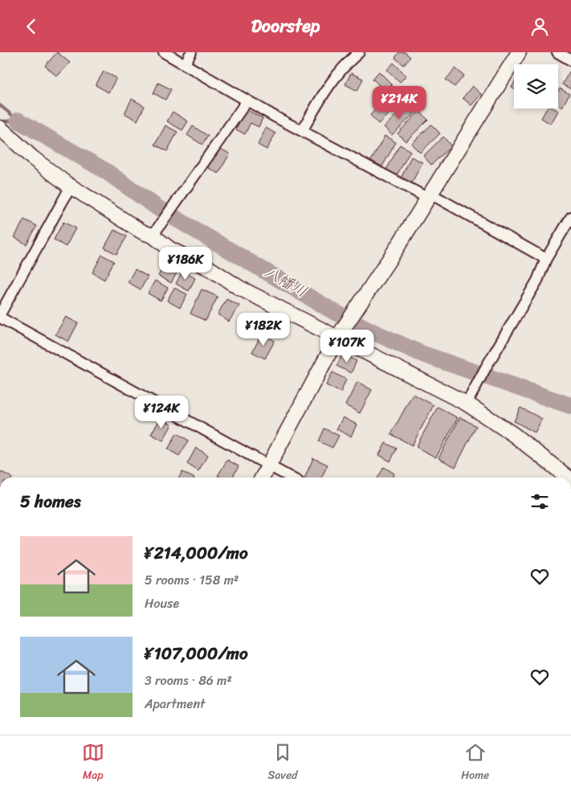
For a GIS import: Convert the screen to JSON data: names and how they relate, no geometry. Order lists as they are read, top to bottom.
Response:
{
  "water": ["八幡川"],
  "page": {
    "header": "Doorstep",
    "price": [
      "¥214K",
      "¥186K",
      "¥182K",
      "¥107K",
      "¥124K"
    ],
    "heading": "5 homes",
    "list": [
      {
        "name": "¥214,000/mo",
        "note": "5 rooms · 158 m² · House"
      },
      {
        "name": "¥107,000/mo",
        "note": "3 rooms · 86 m² · Apartment"
      }
    ],
    "tabs": ["Map", "Saved", "Home"]
  }
}
